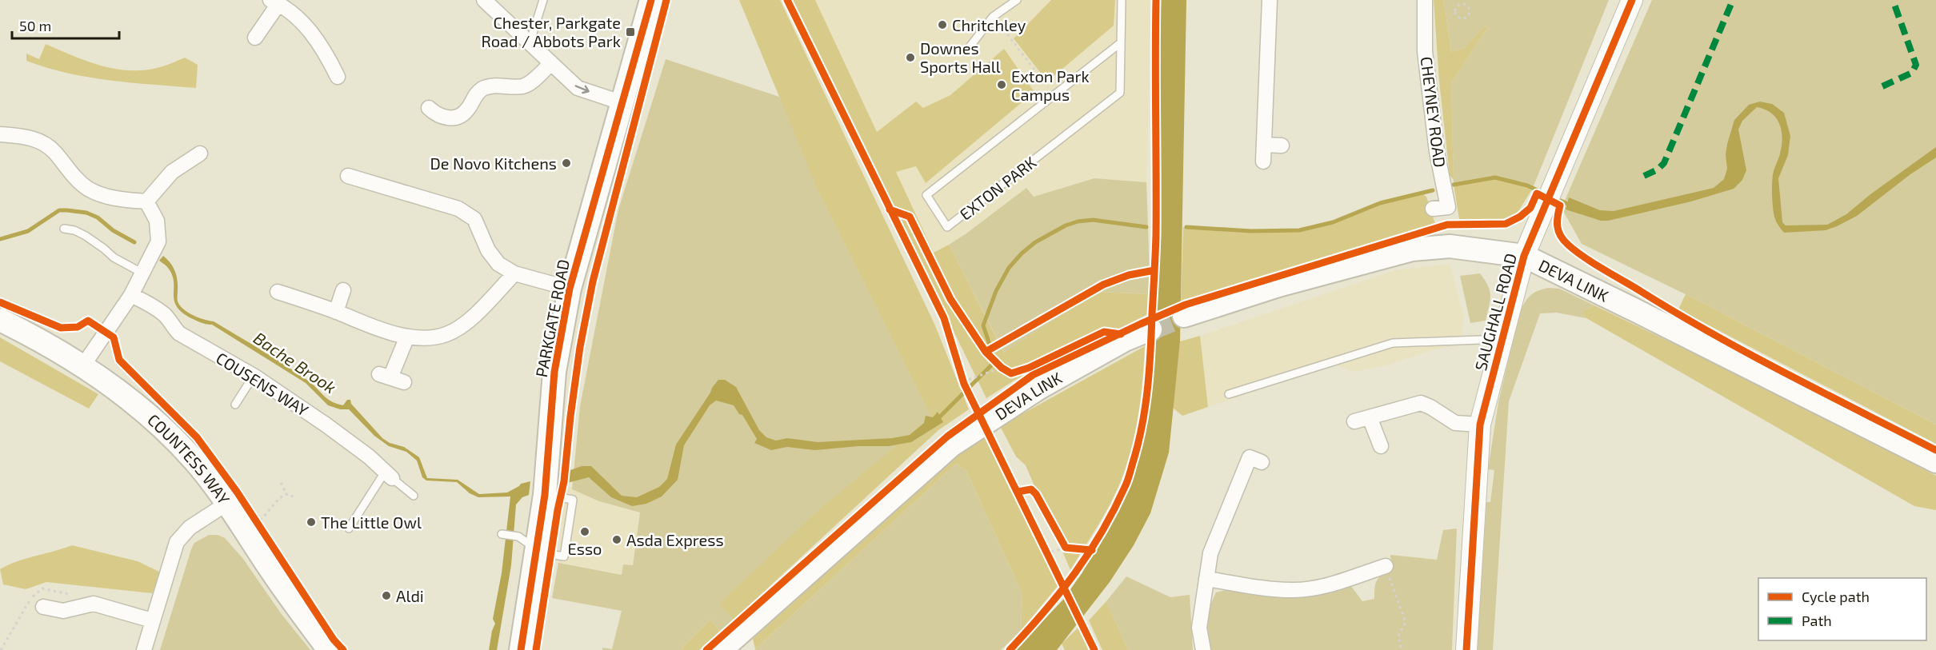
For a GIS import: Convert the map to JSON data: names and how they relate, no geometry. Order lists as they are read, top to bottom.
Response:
{
  "streets": {
    "main road": ["DEVA LINK", "PARKGATE ROAD", "COUNTESS WAY"],
    "street": ["CHEYNEY ROAD", "SAUGHALL ROAD", "COUSENS WAY"],
    "lane": ["EXTON PARK"]
  },
  "crossings": [
    ["DEVA LINK", "SAUGHALL ROAD"]
  ],
  "water": ["Bache Brook"],
  "places": {
    "other": [
      "Chritchley",
      "Downes Sports Hall",
      "Exton Park Campus",
      "De Novo Kitchens",
      "The Little Owl",
      "Esso",
      "Asda Express",
      "Aldi"
    ],
    "transit": ["Chester, Parkgate Road / Abbots Park"]
  },
  "legend": ["Cycle path", "Path"],
  "scale_bar": "50 m"
}
